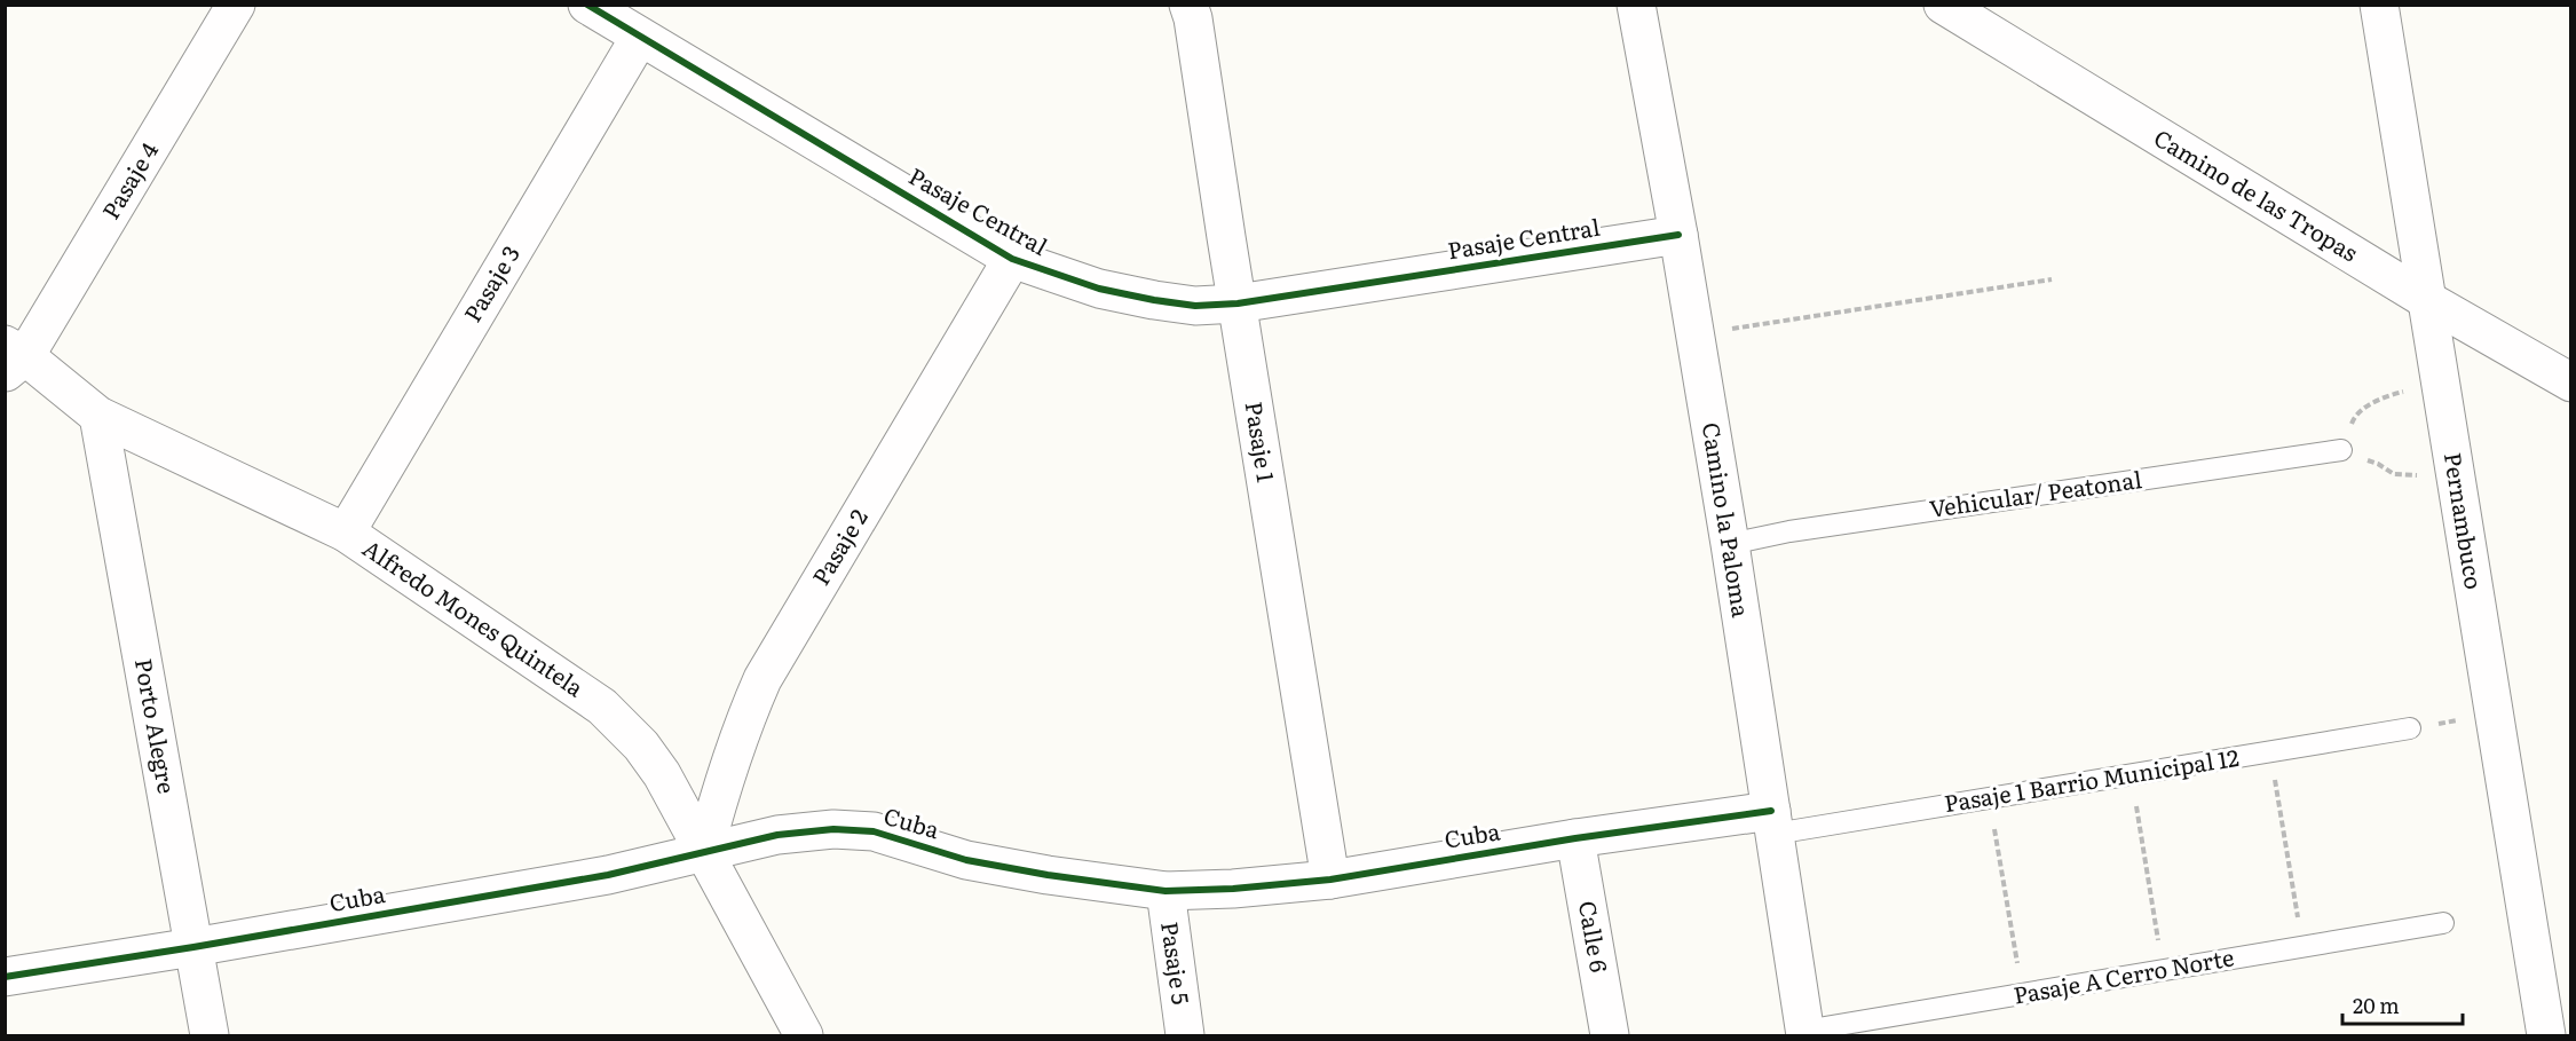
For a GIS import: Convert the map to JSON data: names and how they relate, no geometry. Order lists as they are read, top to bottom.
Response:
{
  "streets": {
    "street": [
      "Pasaje 4",
      "Camino de las Tropas",
      "Pasaje Central",
      "Pasaje 3",
      "Pasaje 1",
      "Camino la Paloma",
      "Pernambuco",
      "Pasaje 2",
      "Alfredo Mones Quintela",
      "Porto Alegre",
      "Cuba",
      "Calle 6",
      "Pasaje 5"
    ],
    "lane": ["Vehicular/ Peatonal", "Pasaje 1 Barrio Municipal 12", "Pasaje A Cerro Norte"]
  },
  "crossings": [
    ["Pasaje 4", "Alfredo Mones Quintela"],
    ["Camino de las Tropas", "Pernambuco"],
    ["Pasaje Central", "Pasaje 3"],
    ["Pasaje Central", "Pasaje 1"],
    ["Pasaje Central", "Camino la Paloma"],
    ["Pasaje Central", "Pasaje 2"],
    ["Pasaje 3", "Alfredo Mones Quintela"],
    ["Pasaje 1", "Cuba"],
    ["Vehicular/ Peatonal", "Camino la Paloma"],
    ["Camino la Paloma", "Pasaje 1 Barrio Municipal 12"],
    ["Camino la Paloma", "Cuba"],
    ["Camino la Paloma", "Pasaje A Cerro Norte"],
    ["Pasaje 2", "Alfredo Mones Quintela"],
    ["Pasaje 2", "Cuba"],
    ["Alfredo Mones Quintela", "Porto Alegre"],
    ["Alfredo Mones Quintela", "Cuba"],
    ["Porto Alegre", "Cuba"],
    ["Pasaje 1 Barrio Municipal 12", "Cuba"],
    ["Cuba", "Calle 6"],
    ["Cuba", "Pasaje 5"]
  ],
  "scale_bar": "20 m"
}
